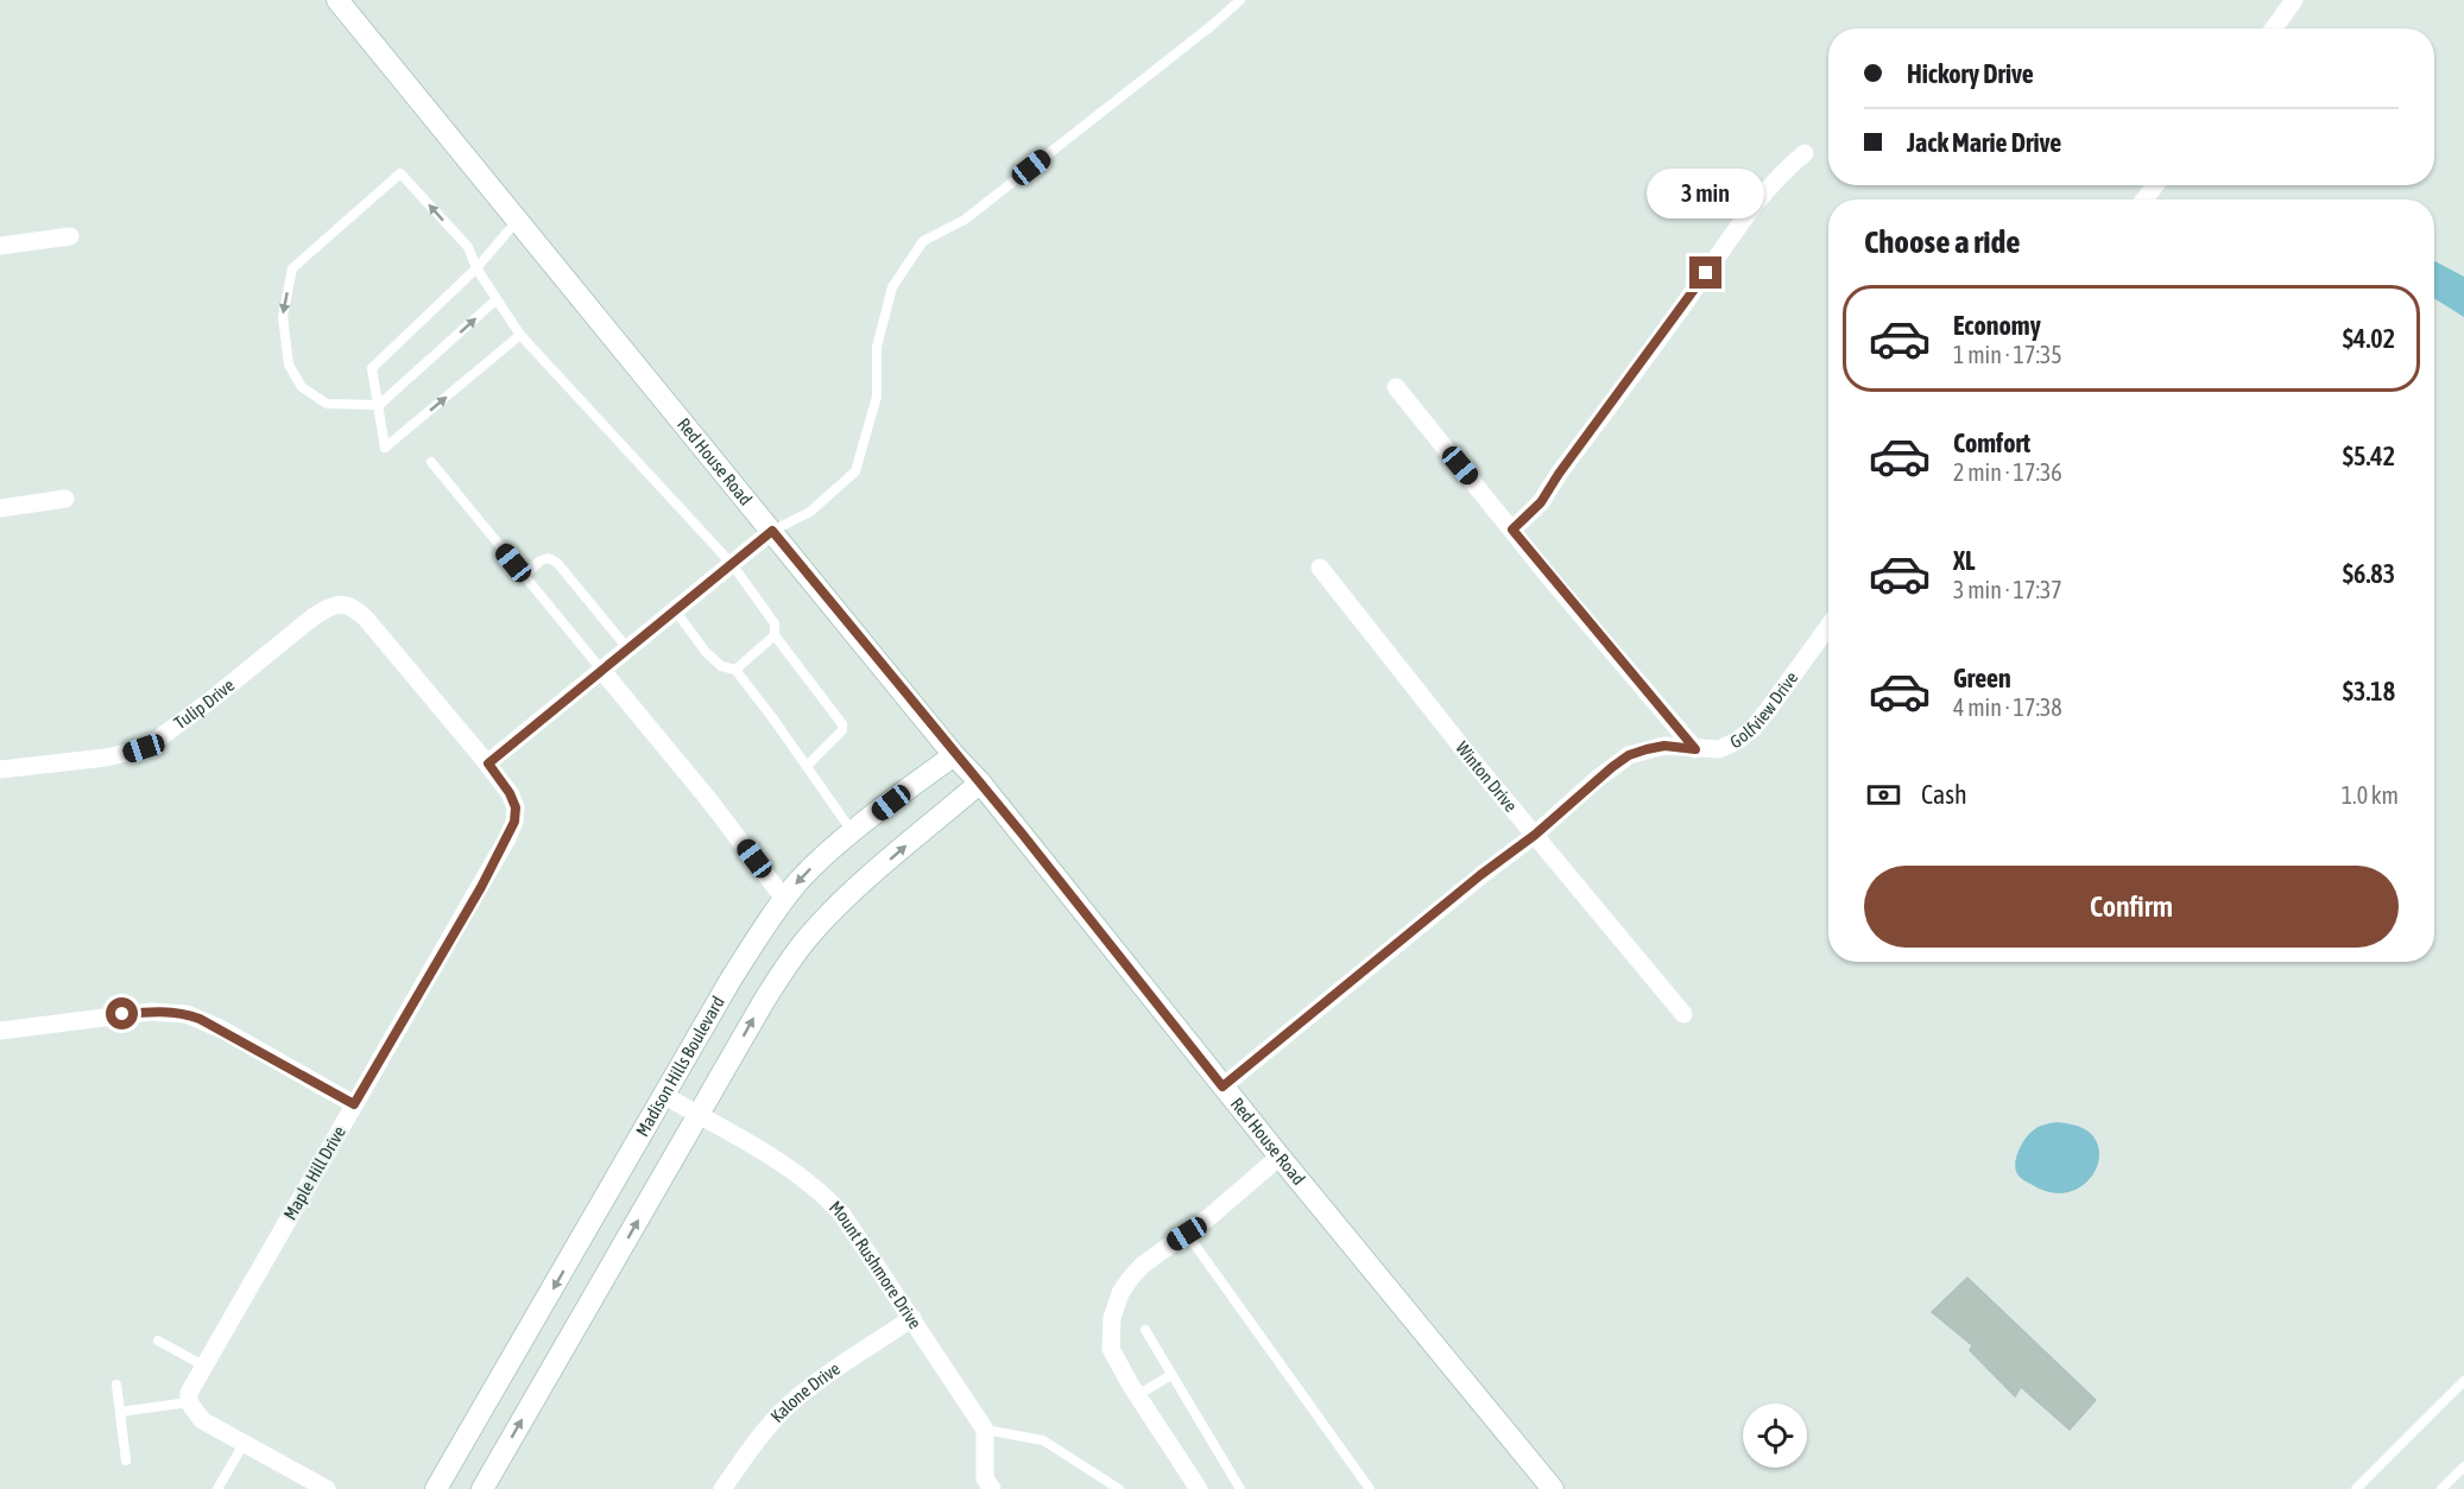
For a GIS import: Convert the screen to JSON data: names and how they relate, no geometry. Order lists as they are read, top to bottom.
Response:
{
  "streets": {
    "main road": ["Red House Road", "Madison Hills Boulevard"],
    "street": [
      "Tulip Drive",
      "Golfview Drive",
      "Winton Drive",
      "Maple Hill Drive",
      "Mount Rushmore Drive",
      "Kalone Drive"
    ]
  },
  "crossings": [
    ["Red House Road", "Golfview Drive"],
    ["Red House Road", "Madison Hills Boulevard"],
    ["Tulip Drive", "Maple Hill Drive"],
    ["Golfview Drive", "Winton Drive"],
    ["Madison Hills Boulevard", "Mount Rushmore Drive"],
    ["Mount Rushmore Drive", "Kalone Drive"]
  ],
  "page": {
    "banner": ["Hickory Drive", "Jack Marie Drive"],
    "bubble": "3 min",
    "heading": "Choose a ride",
    "list": [
      {
        "name": "Economy",
        "note": "1 min · 17:35",
        "value": "$4.02"
      },
      {
        "name": "Comfort",
        "note": "2 min · 17:36",
        "value": "$5.42"
      },
      {
        "name": "XL",
        "note": "3 min · 17:37",
        "value": "$6.83"
      },
      {
        "name": "Green",
        "note": "4 min · 17:38",
        "value": "$3.18"
      }
    ],
    "pay": ["Cash", "1.0 km"],
    "buttons": "Confirm"
  }
}
